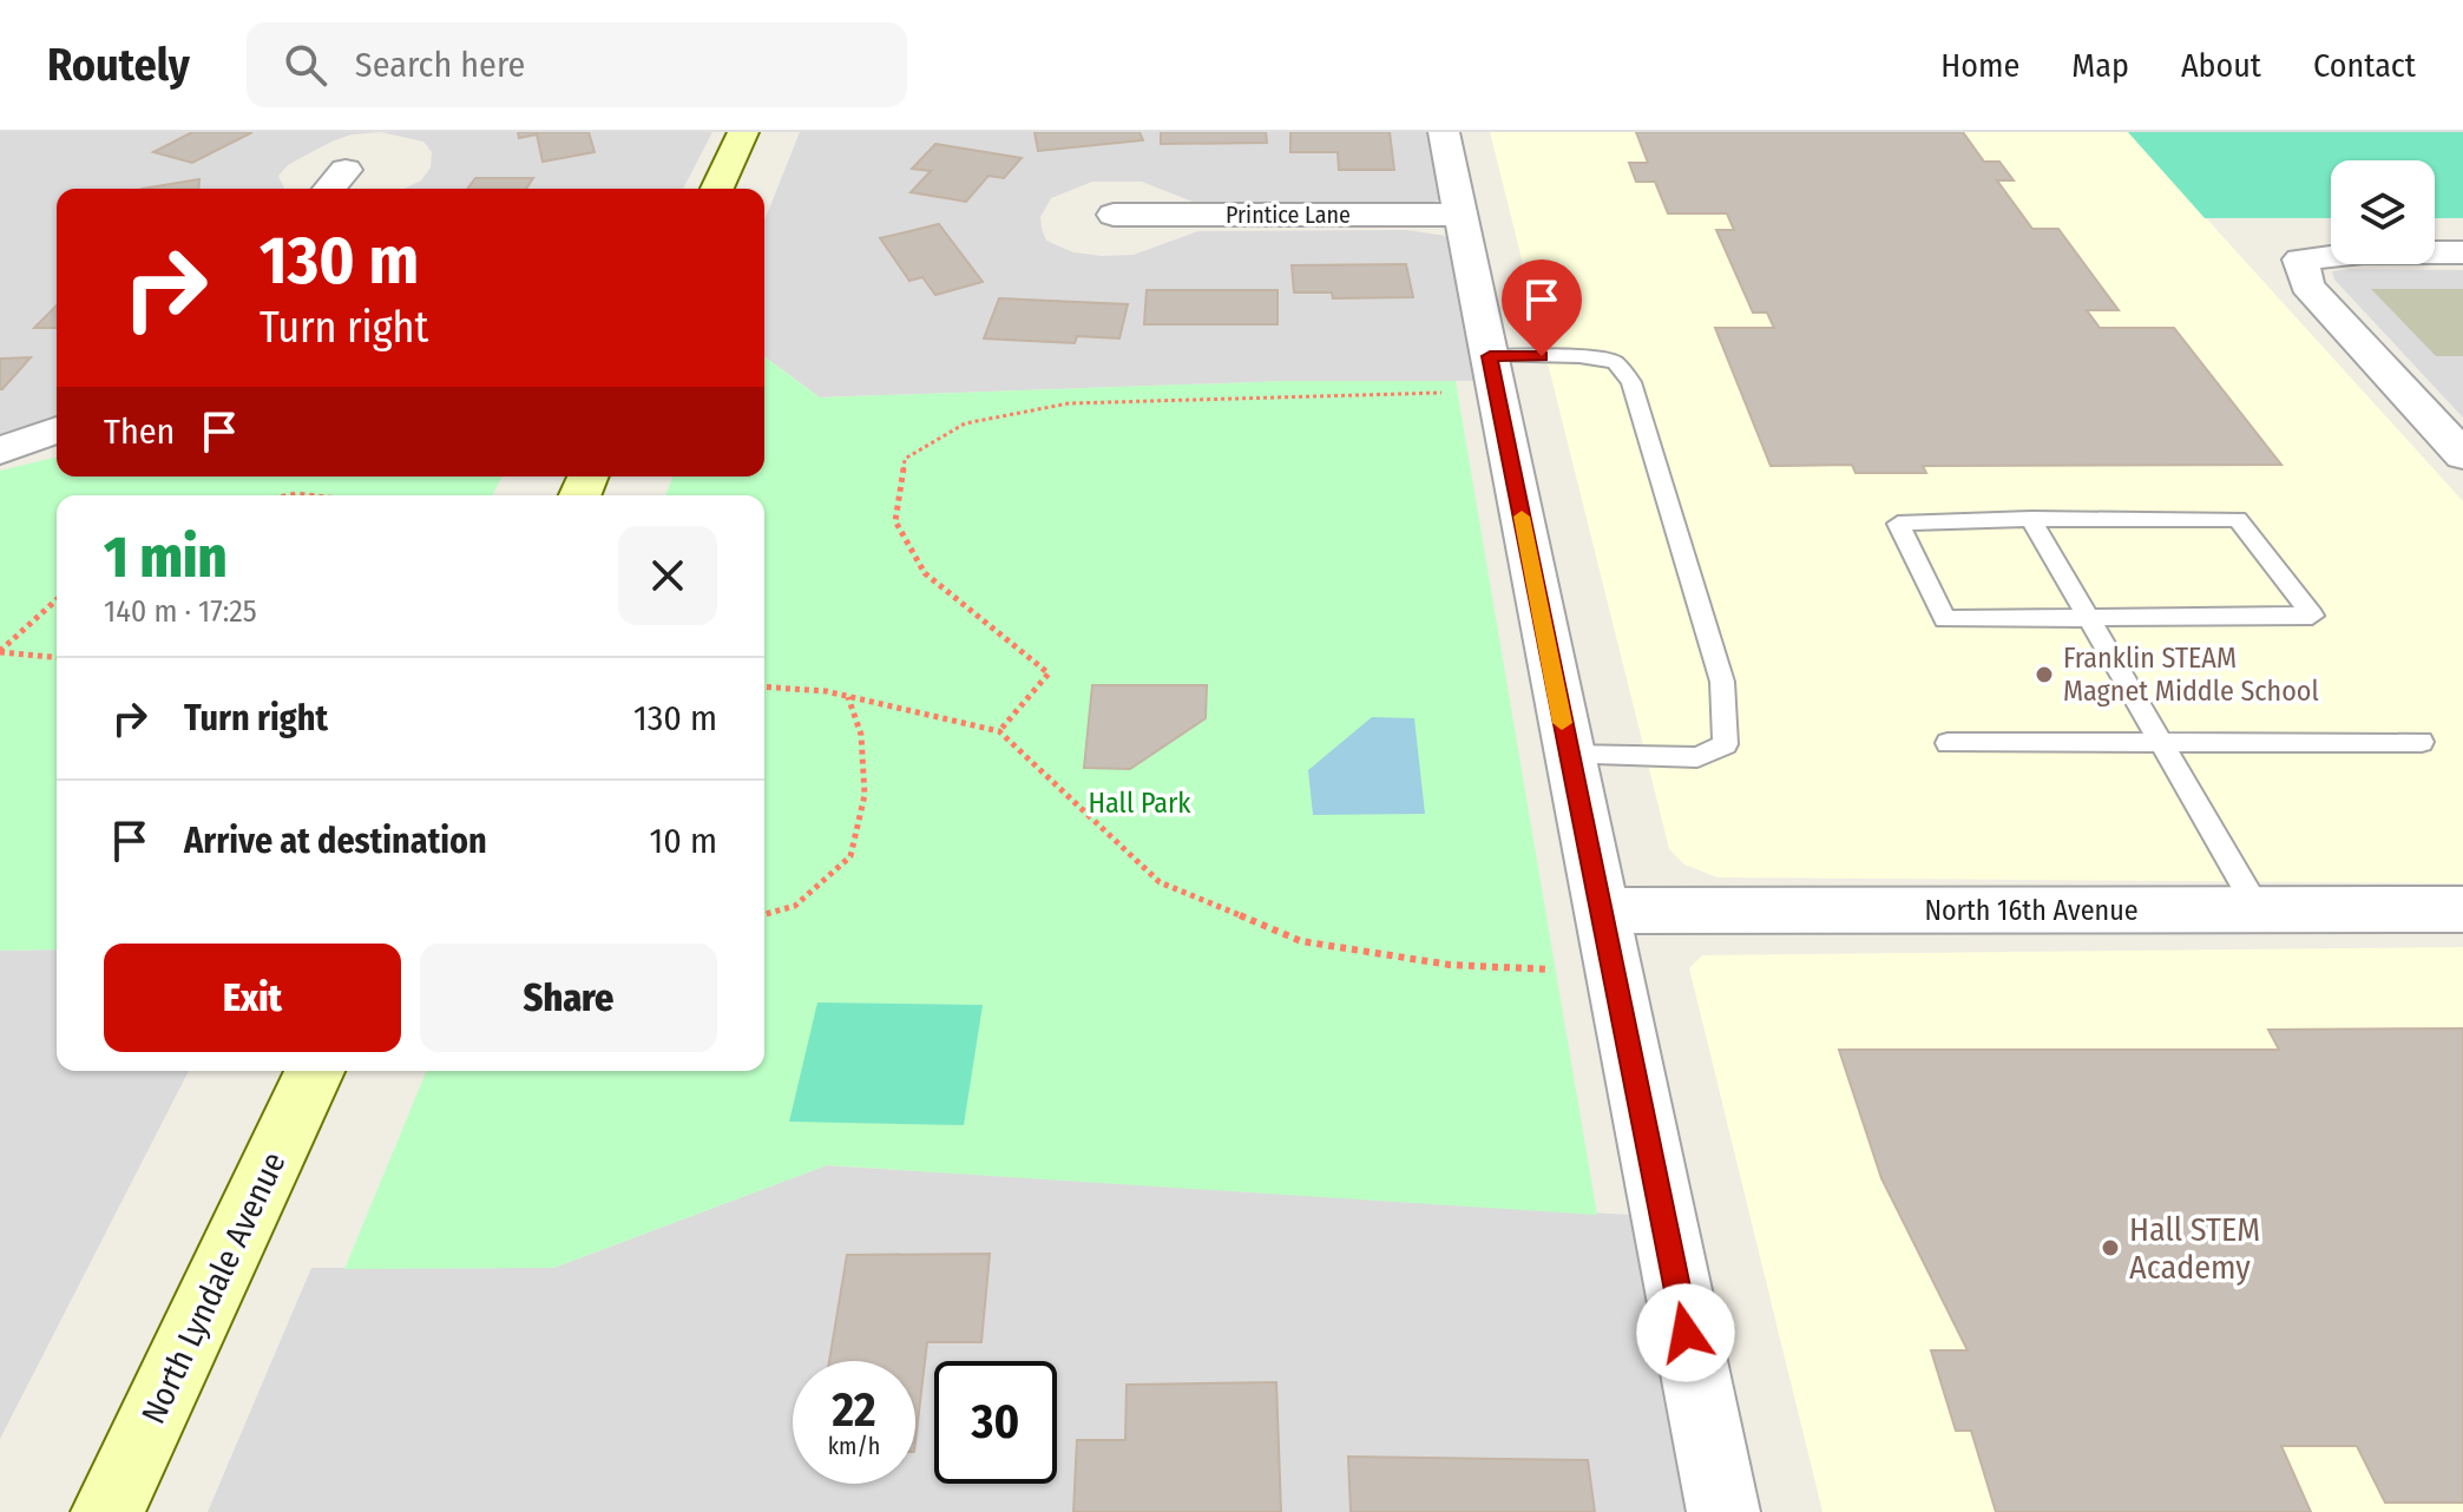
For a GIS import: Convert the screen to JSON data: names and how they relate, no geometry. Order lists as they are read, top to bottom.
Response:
{
  "streets": {
    "street": ["Printice Lane", "North 16th Avenue", "North Lyndale Avenue"]
  },
  "parks": ["Hall Park"],
  "places": ["Franklin STEAM Magnet Middle School", "Hall STEM Academy"],
  "page": {
    "header": "Routely",
    "search": "Search here",
    "nav": [
      "Home",
      "Map",
      "About",
      "Contact"
    ],
    "turn": ["130 m", "Turn right"],
    "then": "Then",
    "heading": ["1 min", "140 m · 17:25"],
    "list": [
      {
        "name": "Turn right",
        "value": "130 m"
      },
      {
        "name": "Arrive at destination",
        "value": "10 m"
      }
    ],
    "buttons": ["Exit", "Share"],
    "speed": "22 km/h",
    "limit": "30"
  }
}
